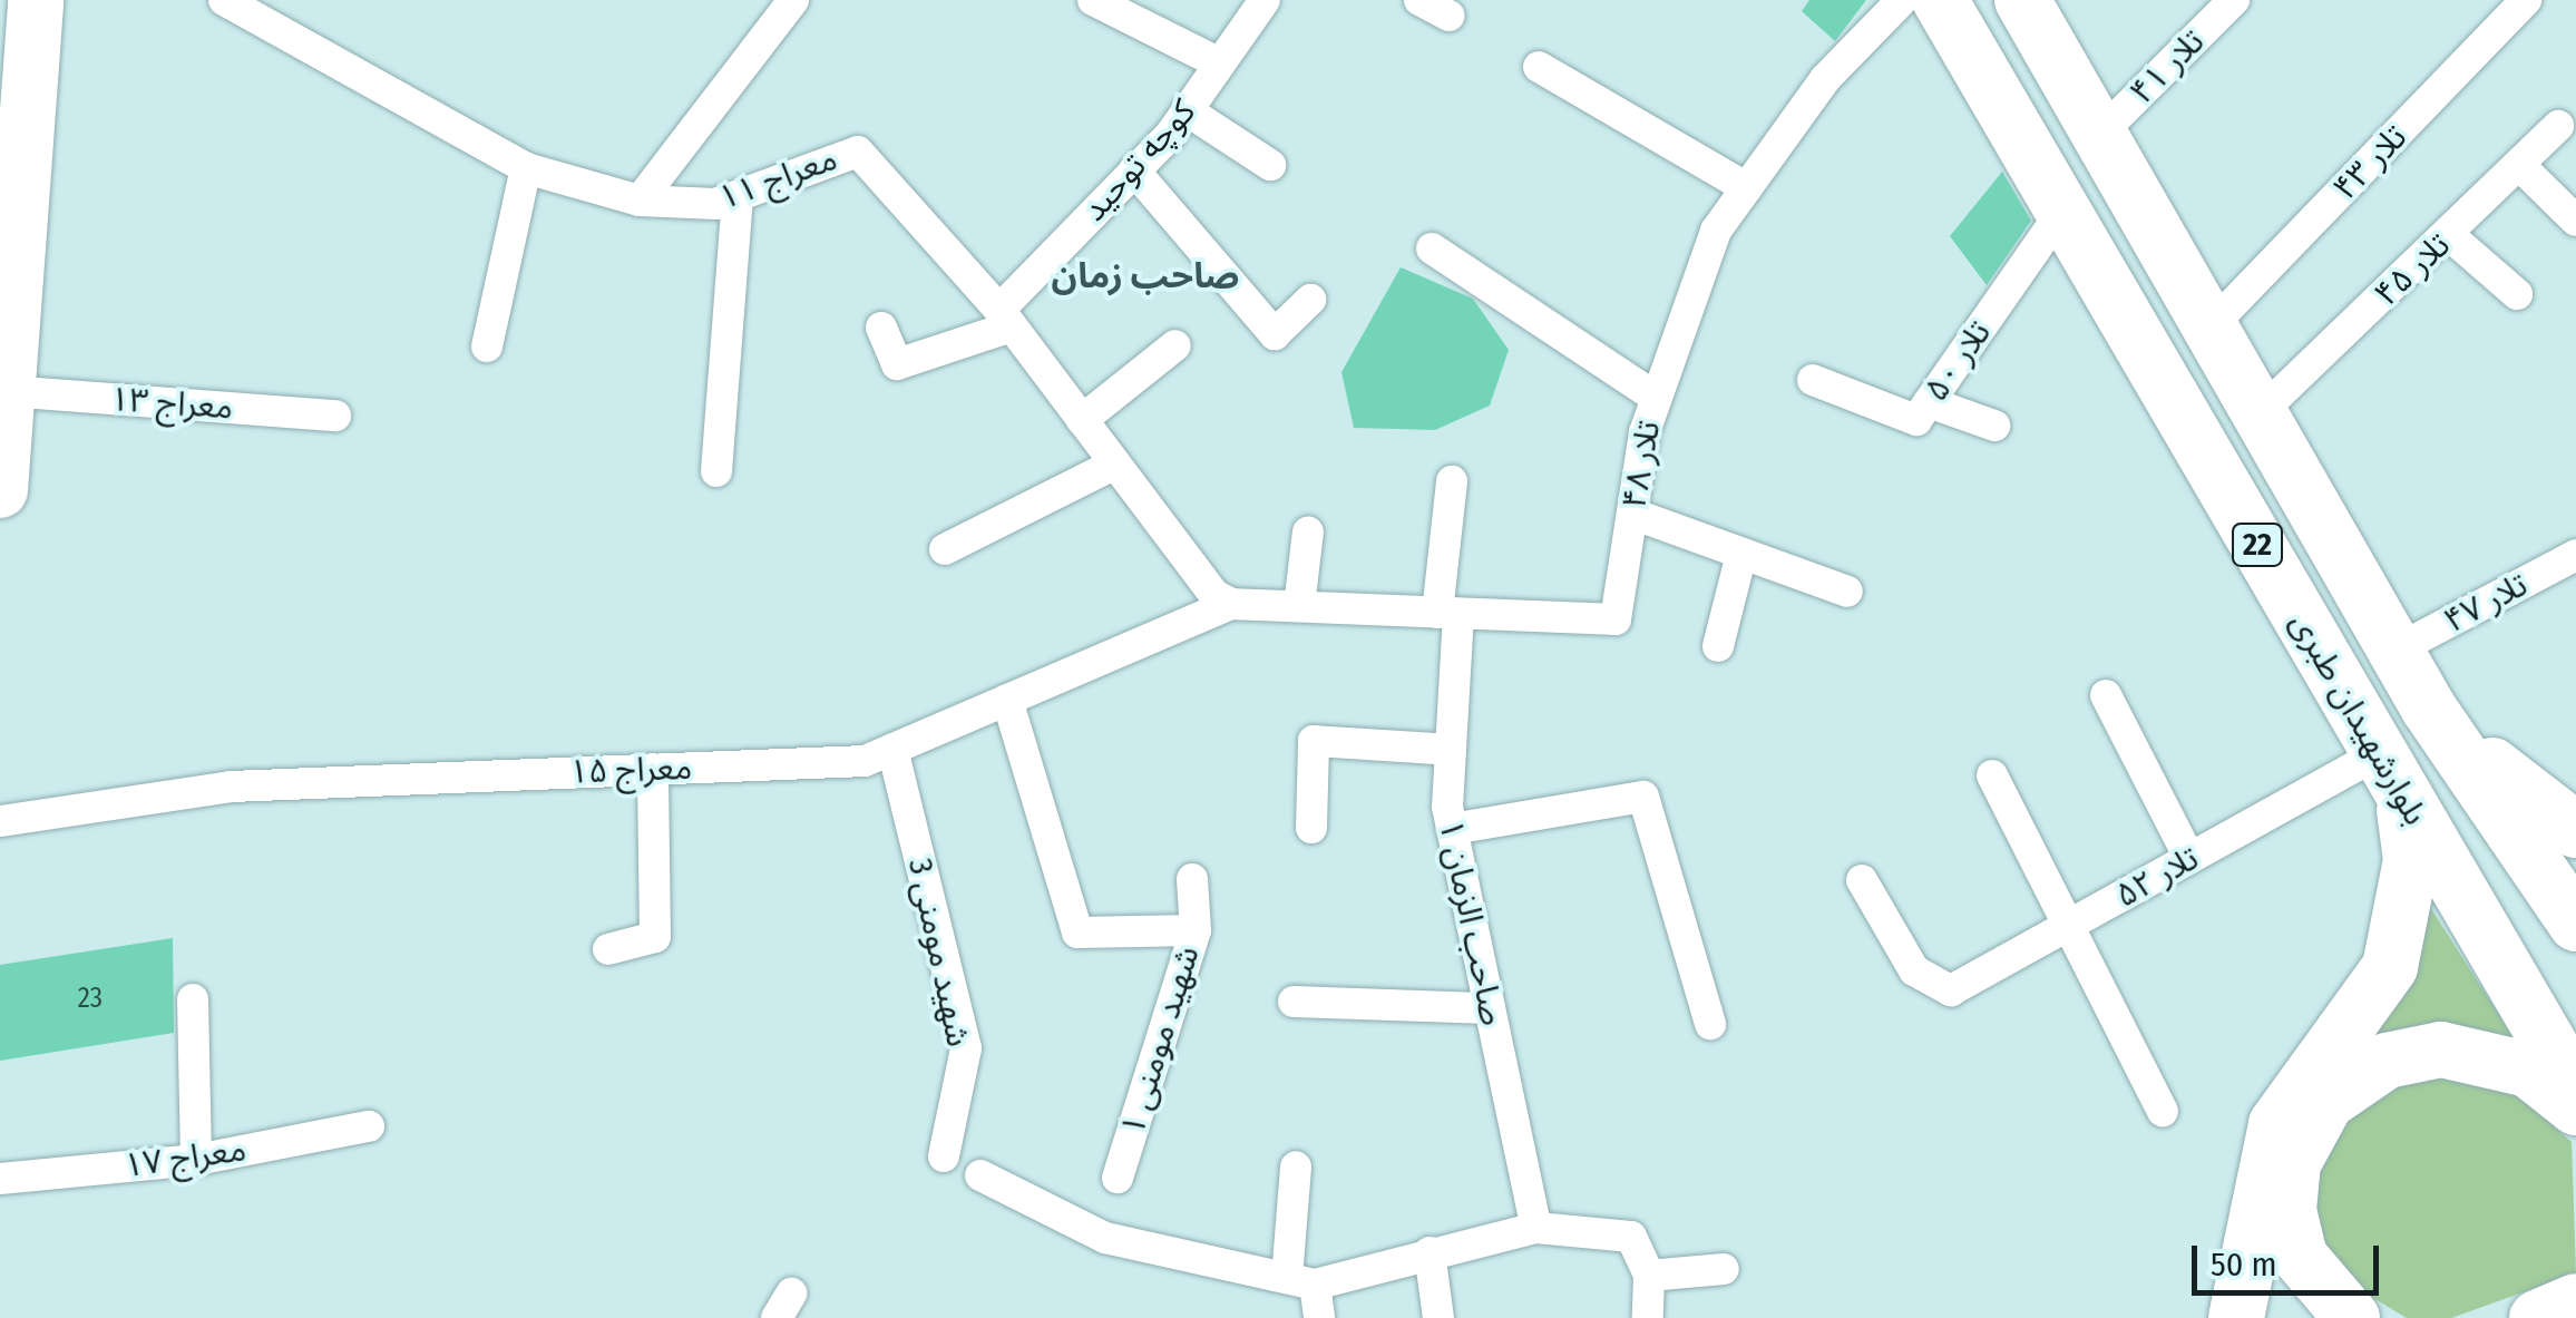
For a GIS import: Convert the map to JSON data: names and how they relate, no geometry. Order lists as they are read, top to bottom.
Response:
{
  "streets": {
    "highway": ["22", "بلوارشهیدان طبری"],
    "street": [
      "تلار ۴۱",
      "کوچه توحید",
      "تلار ۴۳",
      "معراج ۱۱",
      "تلار ۴۵",
      "تلار ۵۰",
      "معراج ۱۳",
      "تلار ۴۸",
      "تلار ۴۷",
      "معراج ۱۵",
      "تلار ۵۲",
      "صاحب الزمان ۱",
      "شهید مومنی 3",
      "شهید مومنی ۱",
      "معراج ۱۷"
    ]
  },
  "crossings": [
    ["تلار ۴۱", "بلوارشهیدان طبری"],
    ["کوچه توحید", "معراج ۱۱"],
    ["تلار ۴۳", "بلوارشهیدان طبری"],
    ["معراج ۱۱", "تلار ۴۸"],
    ["معراج ۱۱", "معراج ۱۵"],
    ["تلار ۴۵", "بلوارشهیدان طبری"],
    ["تلار ۵۰", "بلوارشهیدان طبری"],
    ["تلار ۴۸", "معراج ۱۵"],
    ["تلار ۴۸", "صاحب الزمان ۱"],
    ["تلار ۴۷", "بلوارشهیدان طبری"],
    ["بلوارشهیدان طبری", "تلار ۵۲"],
    ["معراج ۱۵", "شهید مومنی 3"],
    ["معراج ۱۵", "شهید مومنی ۱"]
  ],
  "districts": ["صاحب زمان"],
  "house_numbers": ["23"],
  "scale_bar": "50 m"
}
